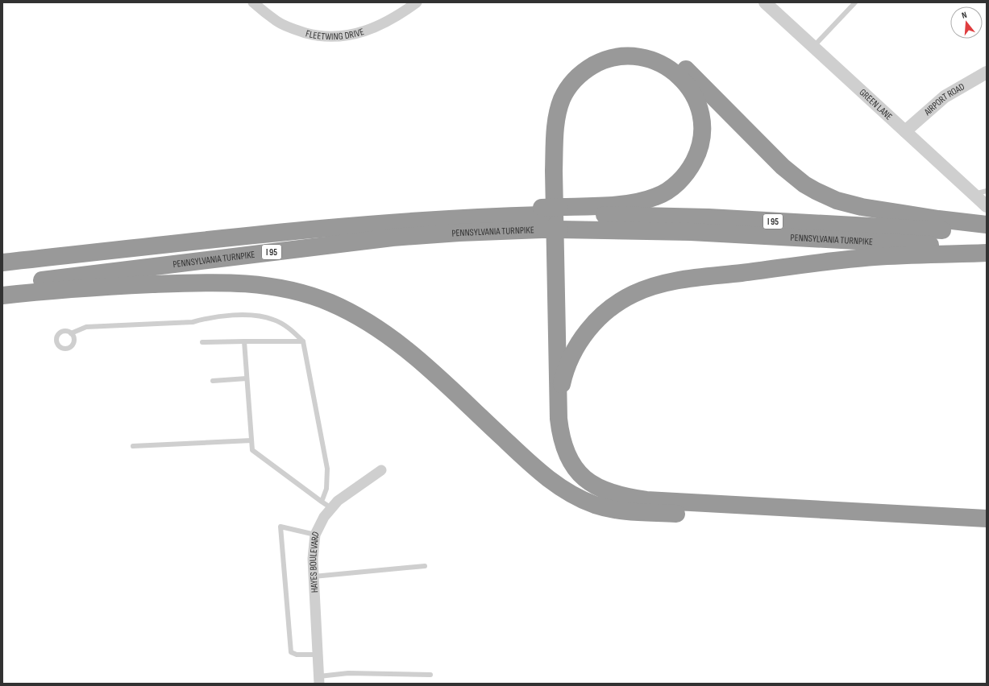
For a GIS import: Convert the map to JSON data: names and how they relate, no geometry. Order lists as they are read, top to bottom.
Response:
{
  "streets": {
    "highway": ["I 95", "PENNSYLVANIA TURNPIKE"],
    "street": [
      "FLEETWING DRIVE",
      "AIRPORT ROAD",
      "GREEN LANE",
      "HAYES BOULEVARD"
    ]
  },
  "crossings": [
    ["AIRPORT ROAD", "GREEN LANE"]
  ],
  "north": "top"
}
